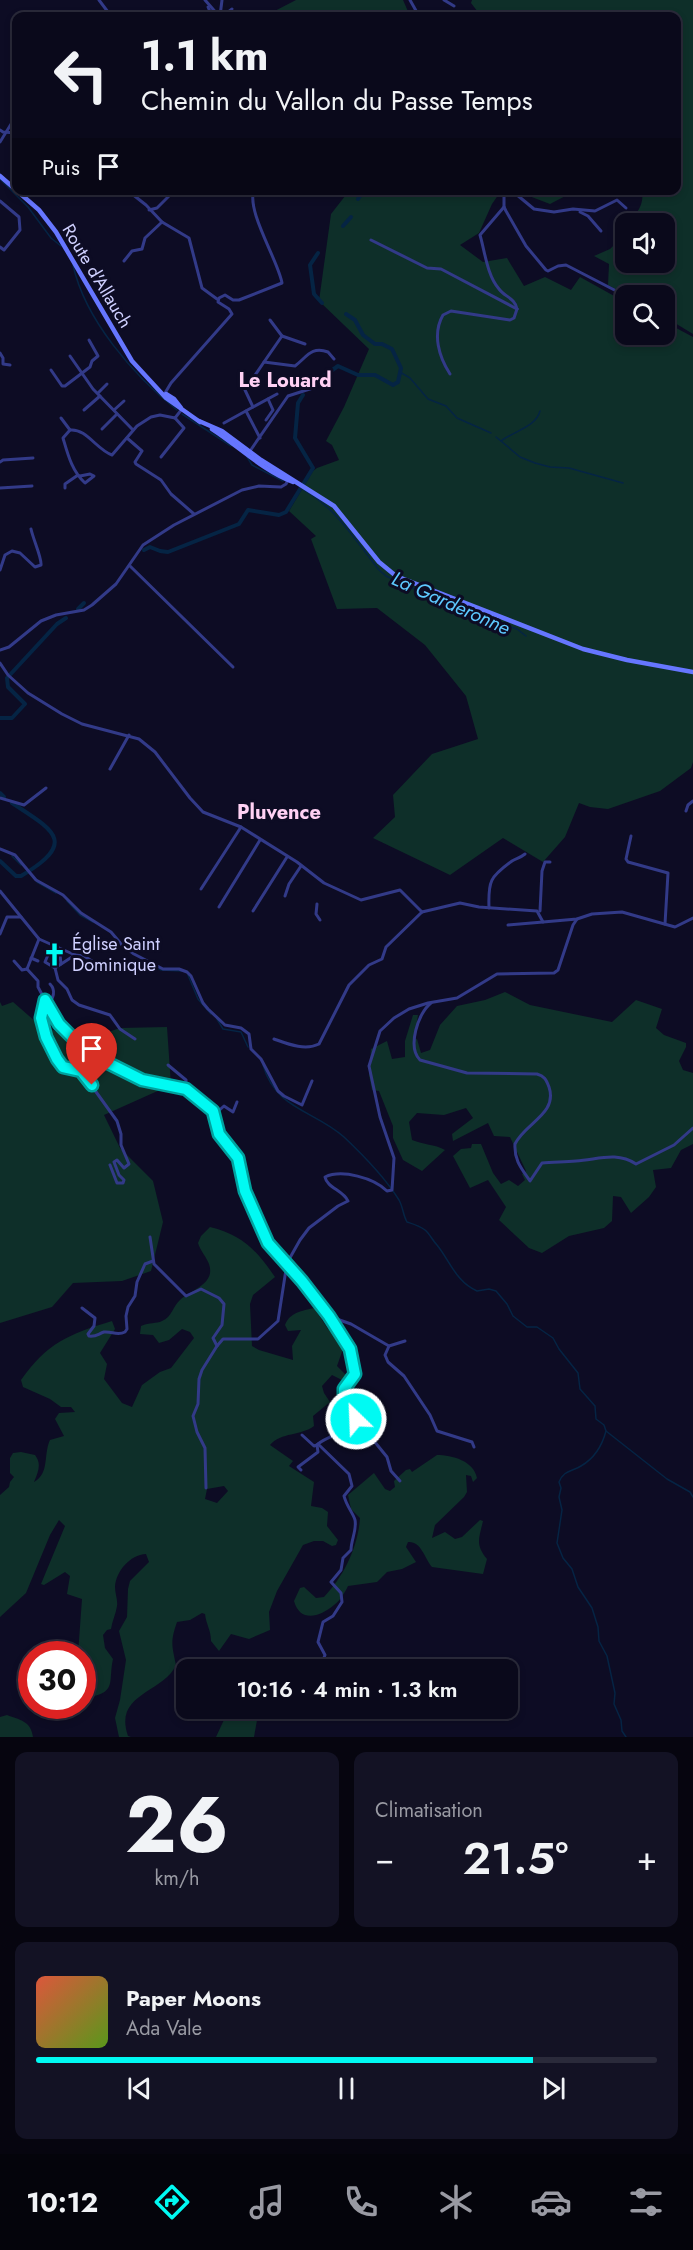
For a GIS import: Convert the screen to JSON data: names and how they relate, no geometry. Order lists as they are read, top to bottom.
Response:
{
  "streets": {
    "main road": ["Route d'Allauch"]
  },
  "districts": ["Le Louard", "Pluvence"],
  "water": ["La Garderonne"],
  "places": {
    "church": ["Église Saint Dominique"]
  },
  "page": {
    "turn": ["1.1 km", "Chemin du Vallon du Passe Temps"],
    "then": "Puis",
    "limit": "30",
    "trip": "10:16 · 4 min · 1.3 km",
    "tile": [
      ["26", "km/h"],
      "Climatisation"
    ],
    "heat": ["−", "21.5°", "+"],
    "song": ["Paper Moons", "Ada Vale"],
    "tabs": "10:12"
  }
}
